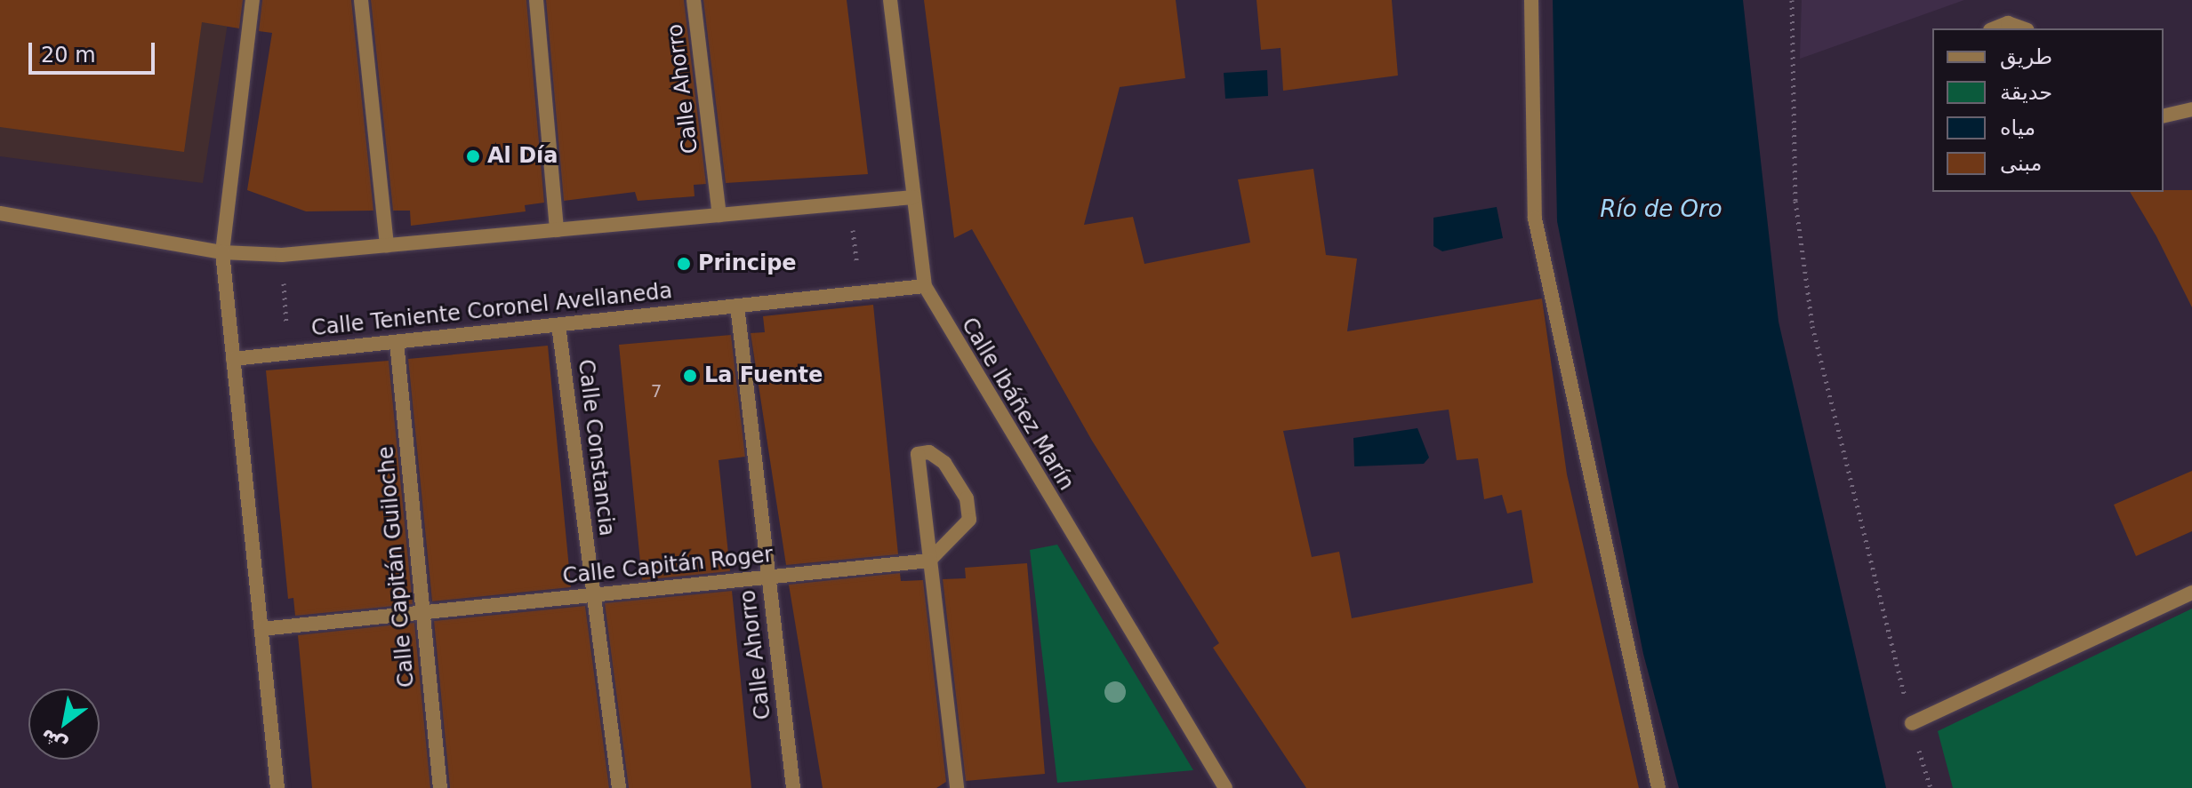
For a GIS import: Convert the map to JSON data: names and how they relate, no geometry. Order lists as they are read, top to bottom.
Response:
{
  "streets": {
    "street": [
      "Calle Ahorro",
      "Calle Teniente Coronel Avellaneda",
      "Calle Ibáñez Marín",
      "Calle Constancia",
      "Calle Capitán Roger",
      "Calle Capitán Guiloche"
    ]
  },
  "crossings": [
    ["Calle Ahorro", "Calle Teniente Coronel Avellaneda"],
    ["Calle Ahorro", "Calle Capitán Roger"],
    ["Calle Teniente Coronel Avellaneda", "Calle Ibáñez Marín"],
    ["Calle Teniente Coronel Avellaneda", "Calle Constancia"],
    ["Calle Teniente Coronel Avellaneda", "Calle Capitán Guiloche"],
    ["Calle Constancia", "Calle Capitán Roger"],
    ["Calle Capitán Roger", "Calle Capitán Guiloche"]
  ],
  "water": ["Río de Oro"],
  "places": ["Al Día", "Principe", "La Fuente"],
  "house_numbers": ["7"],
  "legend": [
    "طريق",
    "حديقة",
    "مياه",
    "مبنى"
  ],
  "scale_bar": "20 m",
  "north": "bottom left"
}
